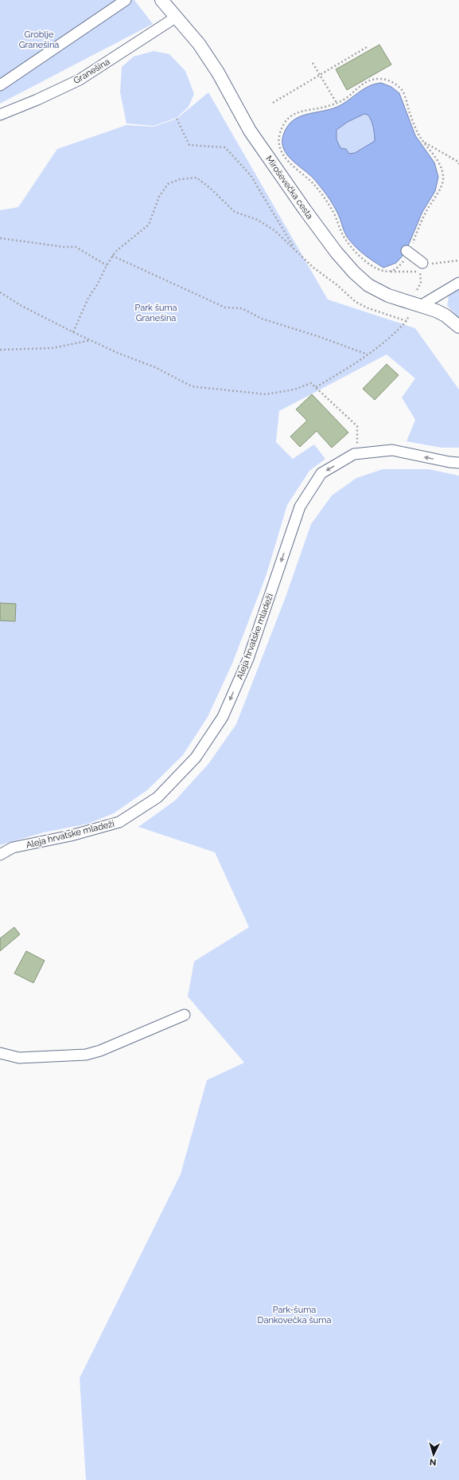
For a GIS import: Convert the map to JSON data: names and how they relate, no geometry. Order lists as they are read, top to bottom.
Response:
{
  "streets": {
    "main road": ["Miroševečka cesta"],
    "street": ["Granešina", "Aleja hrvatske mladeži"]
  },
  "crossings": [
    ["Granešina", "Miroševečka cesta"]
  ],
  "one_way": ["Aleja hrvatske mladeži"],
  "parks": ["Groblje Granešina", "Park šuma Granešina", "Park-šuma Dankovečka šuma"],
  "north": "bottom"
}
